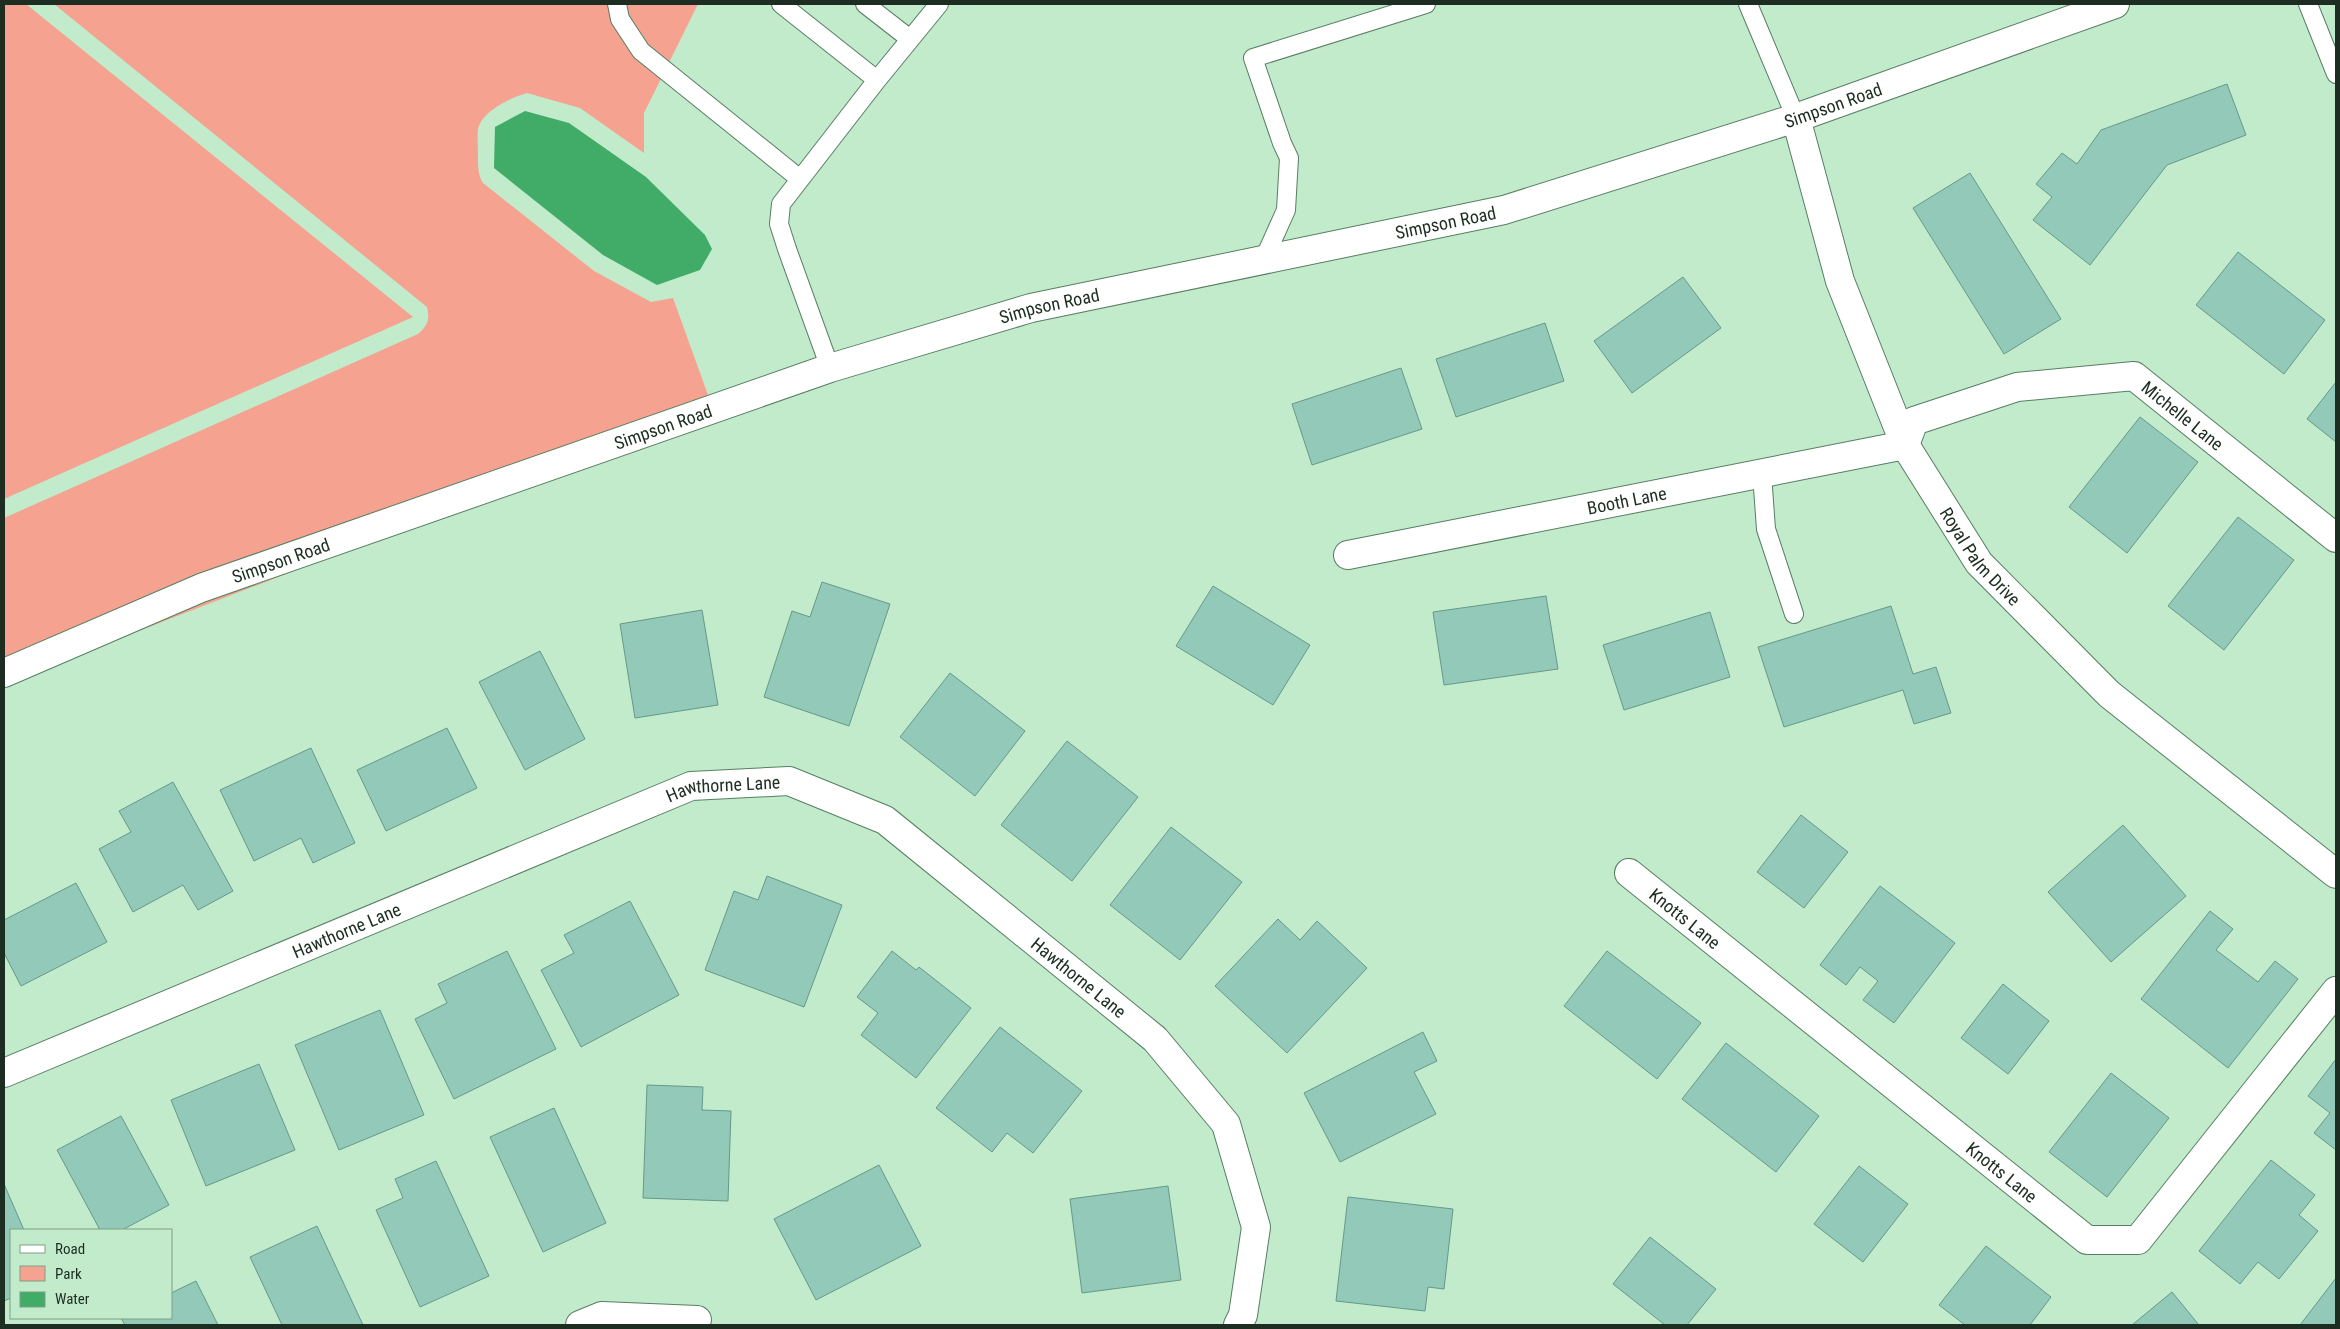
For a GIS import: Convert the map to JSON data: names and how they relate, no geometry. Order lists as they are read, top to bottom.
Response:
{
  "streets": {
    "street": [
      "Simpson Road",
      "Michelle Lane",
      "Booth Lane",
      "Royal Palm Drive",
      "Hawthorne Lane",
      "Knotts Lane"
    ]
  },
  "crossings": [
    ["Simpson Road", "Royal Palm Drive"],
    ["Michelle Lane", "Booth Lane"],
    ["Michelle Lane", "Royal Palm Drive"],
    ["Booth Lane", "Royal Palm Drive"]
  ],
  "legend": ["Road", "Park", "Water"]
}
